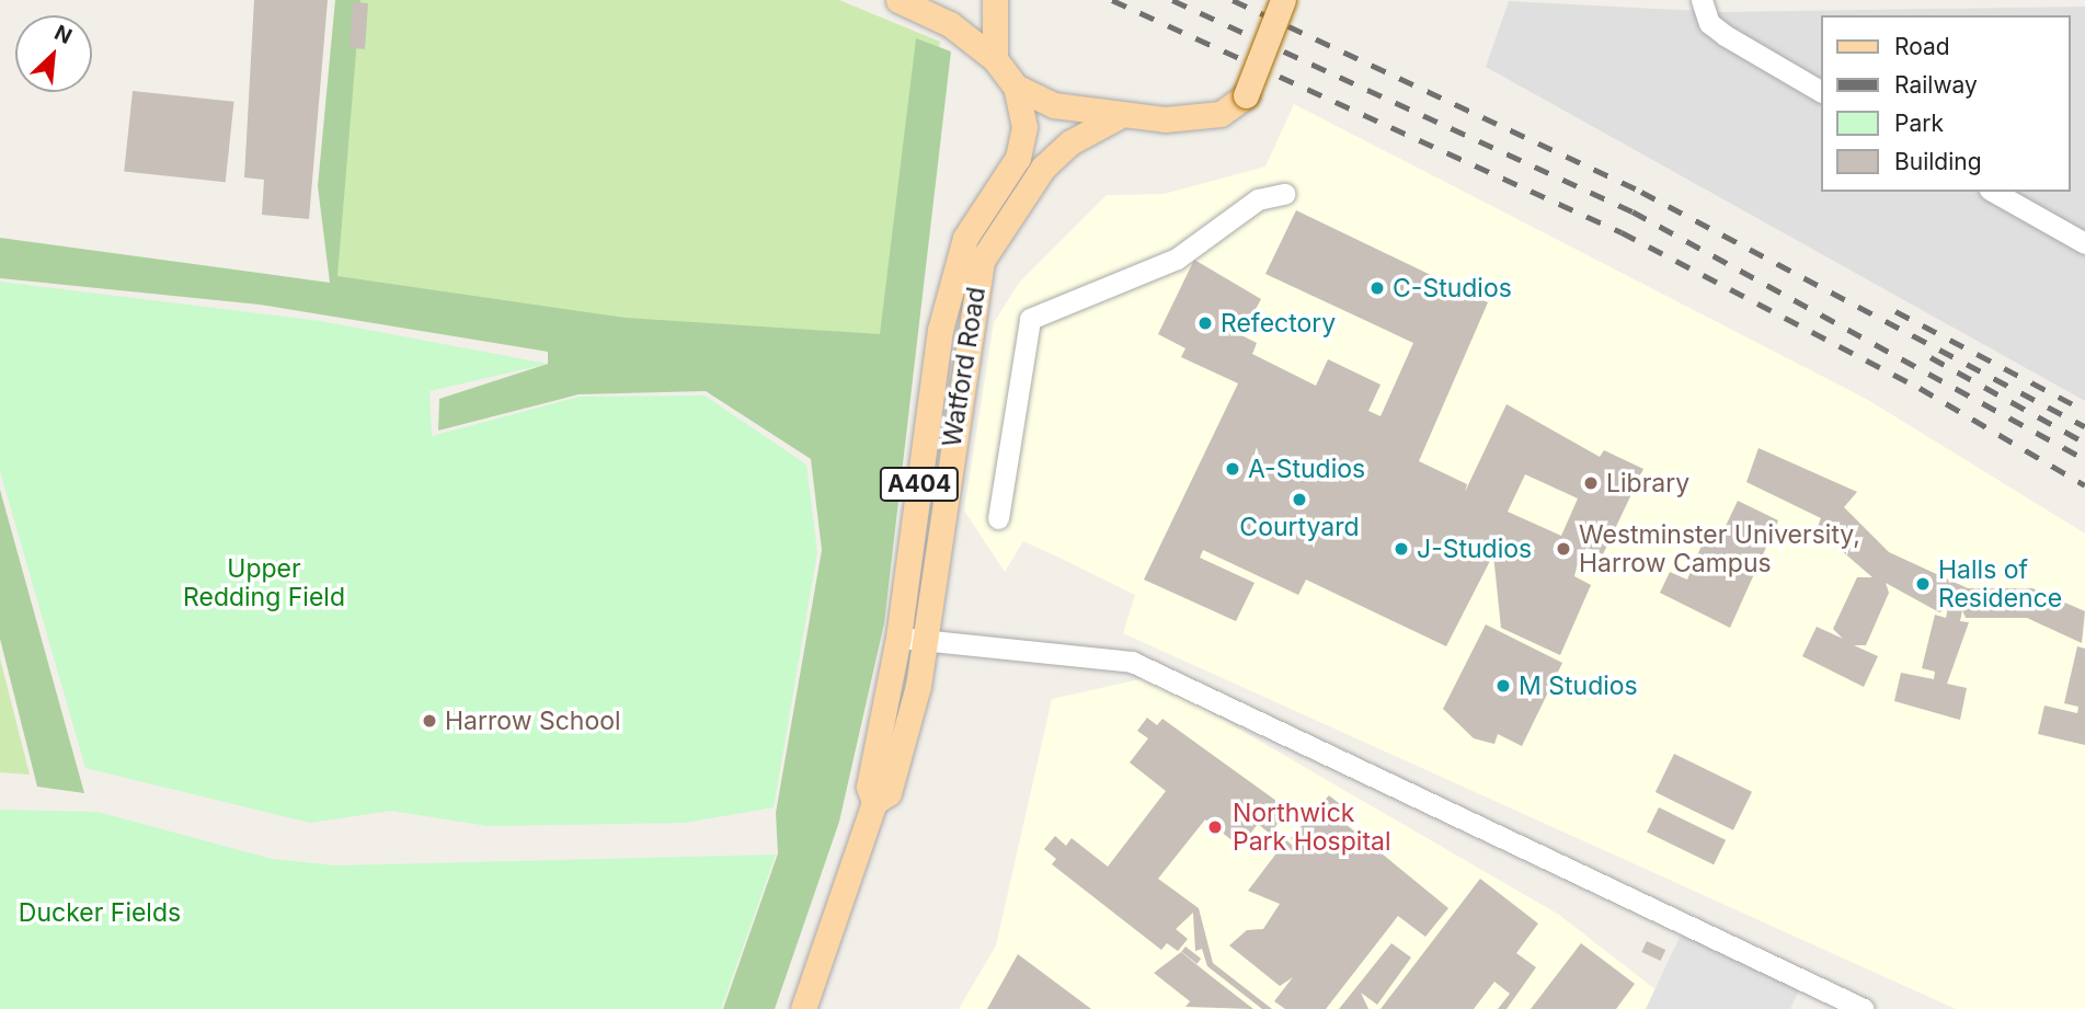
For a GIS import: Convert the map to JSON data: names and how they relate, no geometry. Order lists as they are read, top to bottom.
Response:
{
  "streets": {
    "main road": ["Watford Road", "A404"]
  },
  "parks": ["Upper Redding Field", "Ducker Fields"],
  "places": [
    "C-Studios",
    "Refectory",
    "A-Studios",
    "Library",
    "Courtyard",
    "J-Studios",
    "Westminster University, Harrow Campus",
    "Halls of Residence",
    "M Studios",
    "Harrow School",
    "Northwick Park Hospital"
  ],
  "legend": [
    "Road",
    "Railway",
    "Park",
    "Building"
  ],
  "north": "top right"
}
